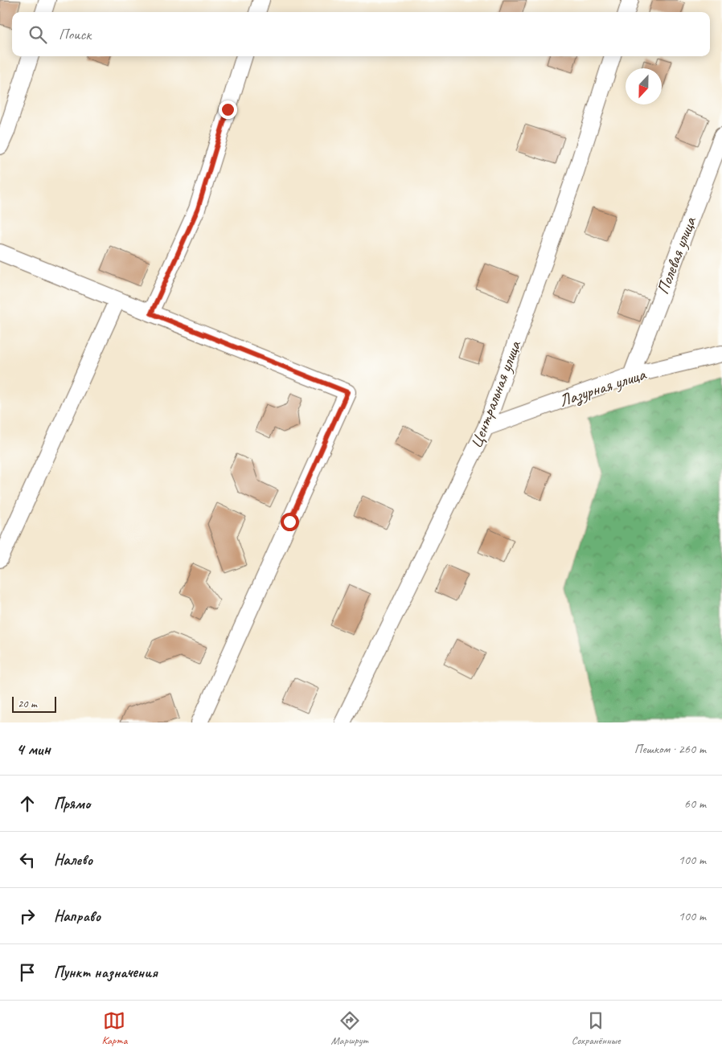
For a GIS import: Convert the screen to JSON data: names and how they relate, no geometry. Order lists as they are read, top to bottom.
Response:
{
  "streets": {
    "street": ["Полевая улица", "Лазурная улица", "Центральная улица"]
  },
  "crossings": [
    ["Полевая улица", "Лазурная улица"],
    ["Лазурная улица", "Центральная улица"]
  ],
  "scale_bar": "20 m",
  "north": "bottom",
  "page": {
    "search": "Поиск",
    "scale": "20 m",
    "heading": ["4 мин", "Пешком · 260 m"],
    "list": [
      ["Прямо", "60 m"],
      ["Налево", "100 m"],
      ["Направо", "100 m"],
      "Пункт назначения"
    ],
    "nav": ["Карта", "Маршрут", "Сохранённые"]
  }
}
